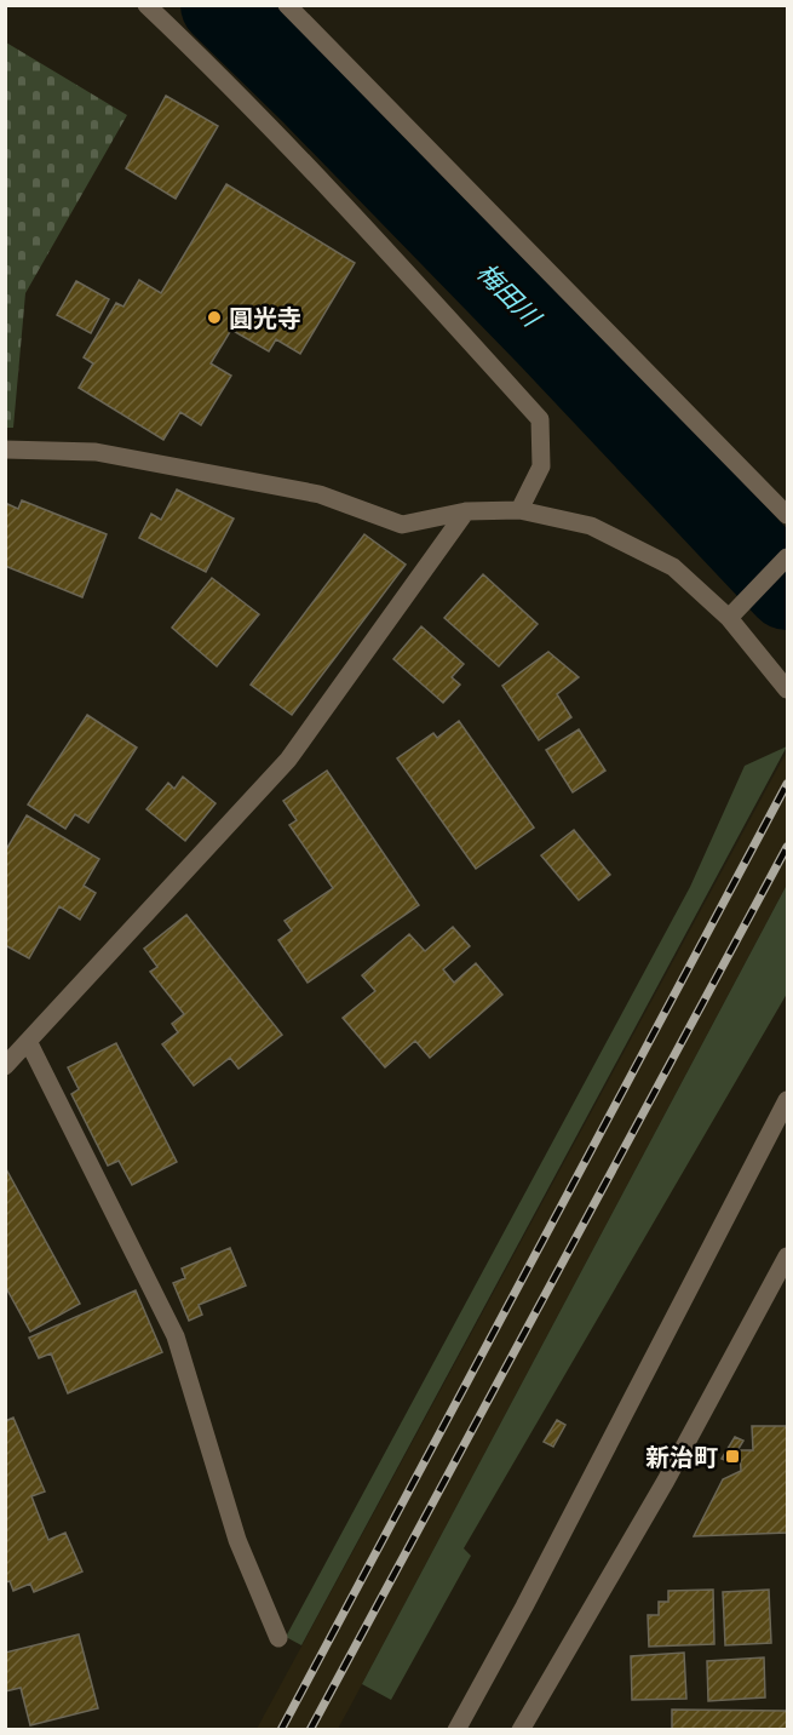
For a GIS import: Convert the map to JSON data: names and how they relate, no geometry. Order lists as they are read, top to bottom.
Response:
{
  "water": ["梅田川"],
  "places": {
    "other": ["圓光寺"],
    "transit": ["新治町"]
  }
}
